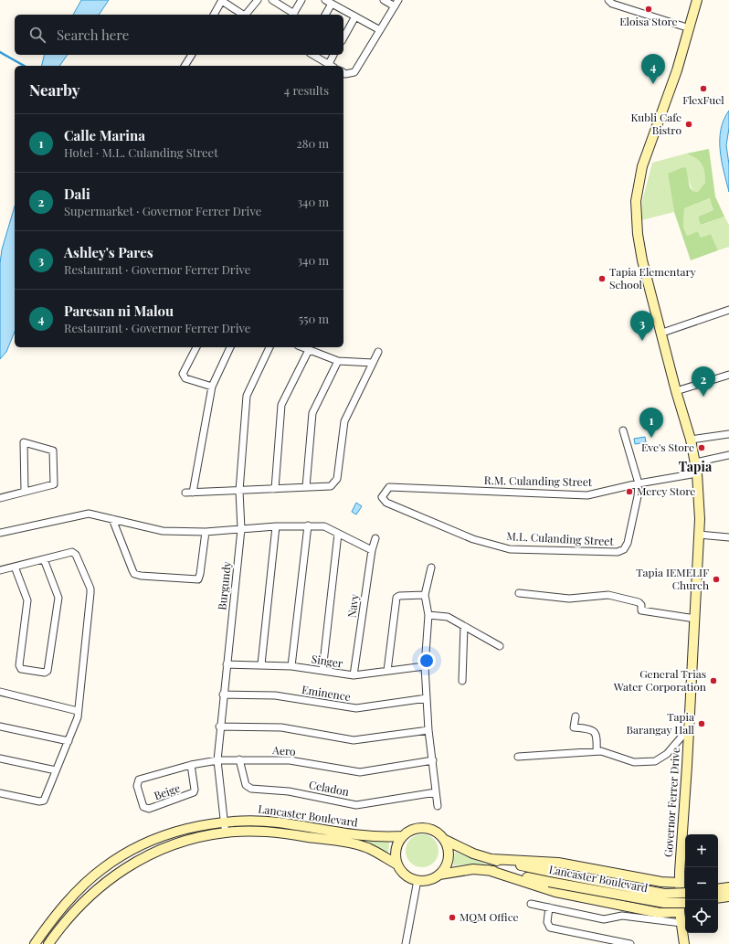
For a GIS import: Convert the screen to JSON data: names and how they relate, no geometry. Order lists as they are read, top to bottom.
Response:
{
  "streets": {
    "main road": ["Governor Ferrer Drive", "Lancaster Boulevard"],
    "street": [
      "R.M. Culanding Street",
      "M.L. Culanding Street",
      "Burgundy",
      "Navy",
      "Singer",
      "Eminence",
      "Aero",
      "Celadon",
      "Beige"
    ]
  },
  "crossings": [
    ["R.M. Culanding Street", "M.L. Culanding Street"],
    ["R.M. Culanding Street", "Governor Ferrer Drive"],
    ["Burgundy", "Singer"],
    ["Burgundy", "Eminence"],
    ["Burgundy", "Aero"],
    ["Burgundy", "Lancaster Boulevard"],
    ["Navy", "Singer"],
    ["Aero", "Celadon"],
    ["Aero", "Beige"]
  ],
  "districts": ["Tapia"],
  "places": [
    "Eloisa Store",
    "FlexFuel",
    "Kubli Cafe Bistro",
    "Tapia Elementary School",
    "Eve's Store",
    "Mercy Store",
    "Tapia IEMELIF Church",
    "General Trias Water Corporation",
    "Tapia Barangay Hall",
    "MQM Office"
  ],
  "page": {
    "search": "Search here",
    "pins": [
      "4",
      "3",
      "2",
      "1"
    ],
    "heading": ["Nearby", "4 results"],
    "list": [
      {
        "mark": "1",
        "name": "Calle Marina",
        "note": "Hotel · M.L. Culanding Street",
        "value": "280 m"
      },
      {
        "mark": "2",
        "name": "Dali",
        "note": "Supermarket · Governor Ferrer Drive",
        "value": "340 m"
      },
      {
        "mark": "3",
        "name": "Ashley's Pares",
        "note": "Restaurant · Governor Ferrer Drive",
        "value": "340 m"
      },
      {
        "mark": "4",
        "name": "Paresan ni Malou",
        "note": "Restaurant · Governor Ferrer Drive",
        "value": "550 m"
      }
    ],
    "map_buttons": ["+", "−"]
  }
}
